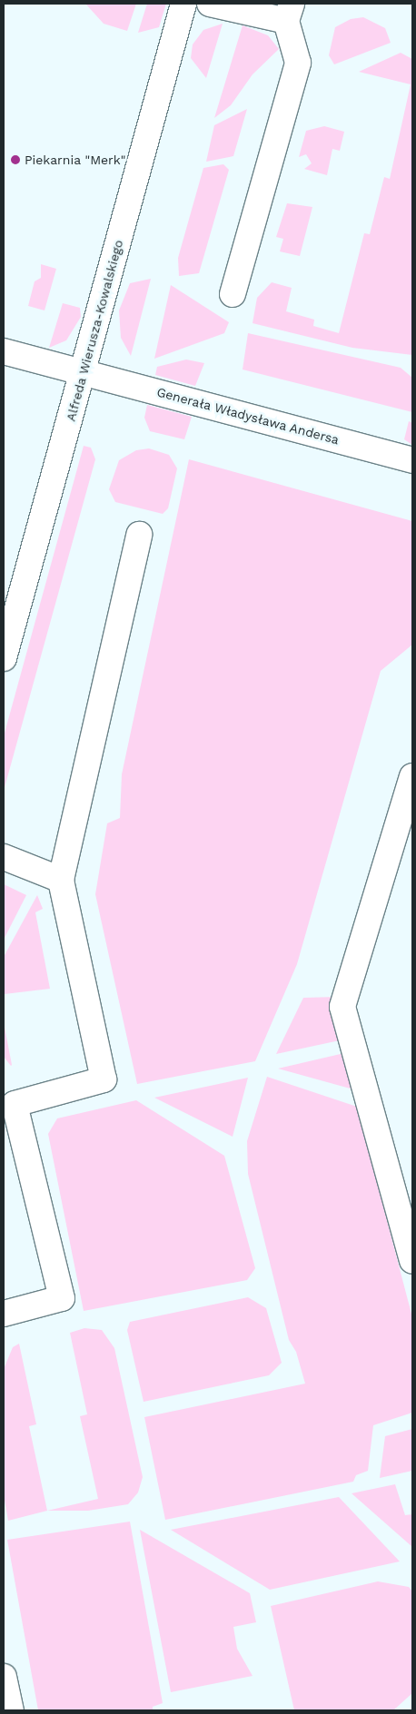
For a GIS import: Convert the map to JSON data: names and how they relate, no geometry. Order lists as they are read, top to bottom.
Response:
{
  "streets": {
    "street": ["Alfreda Wierusza-Kowalskiego", "Generała Władysława Andersa"]
  },
  "crossings": [
    ["Alfreda Wierusza-Kowalskiego", "Generała Władysława Andersa"]
  ],
  "places": ["Piekarnia \"Merk\""]
}
